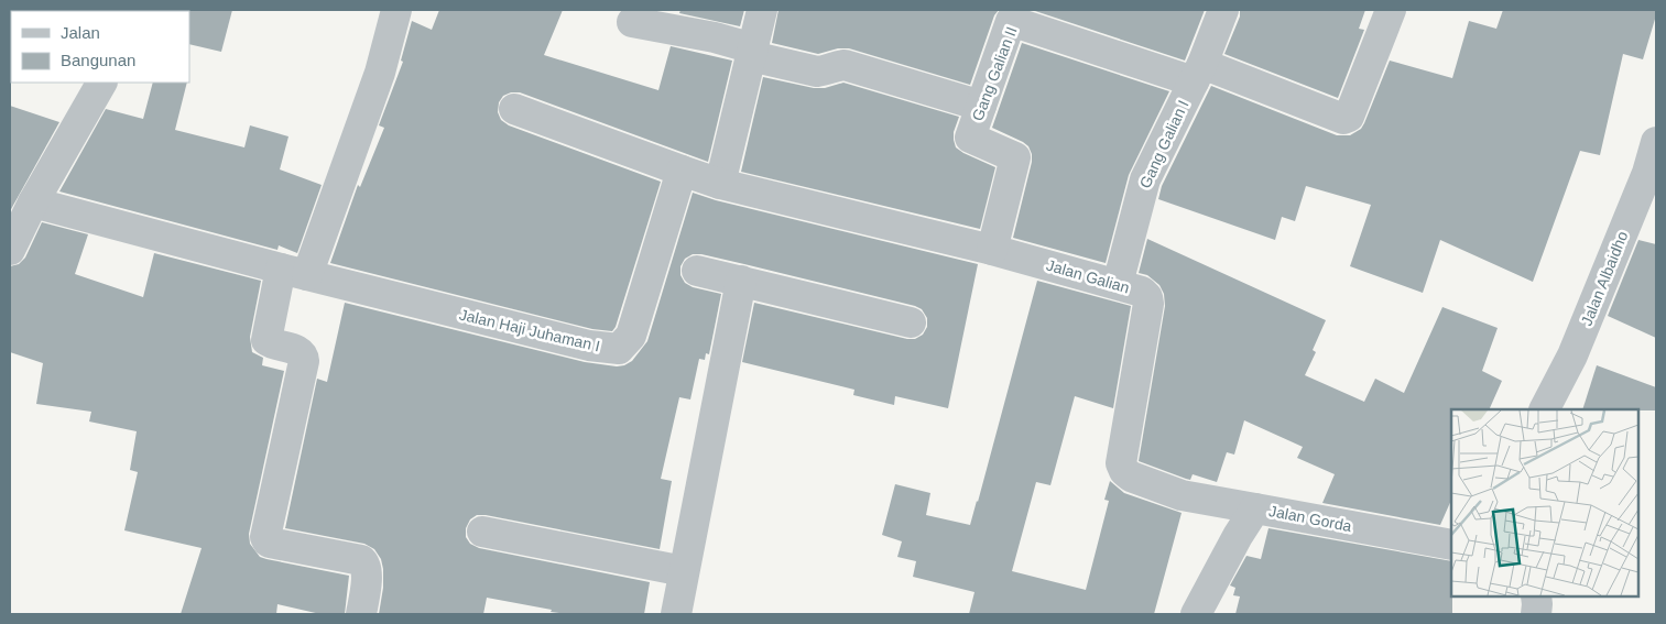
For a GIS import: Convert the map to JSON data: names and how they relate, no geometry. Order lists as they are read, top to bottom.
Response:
{
  "streets": {
    "street": [
      "Gang Galian II",
      "Gang Galian I",
      "Jalan Galian",
      "Jalan Albaidho",
      "Jalan Haji Juhaman I",
      "Jalan Gorda"
    ]
  },
  "crossings": [
    ["Gang Galian II", "Gang Galian I"],
    ["Gang Galian II", "Jalan Galian"],
    ["Gang Galian I", "Jalan Galian"],
    ["Jalan Galian", "Jalan Gorda"]
  ],
  "legend": ["Jalan", "Bangunan"]
}
